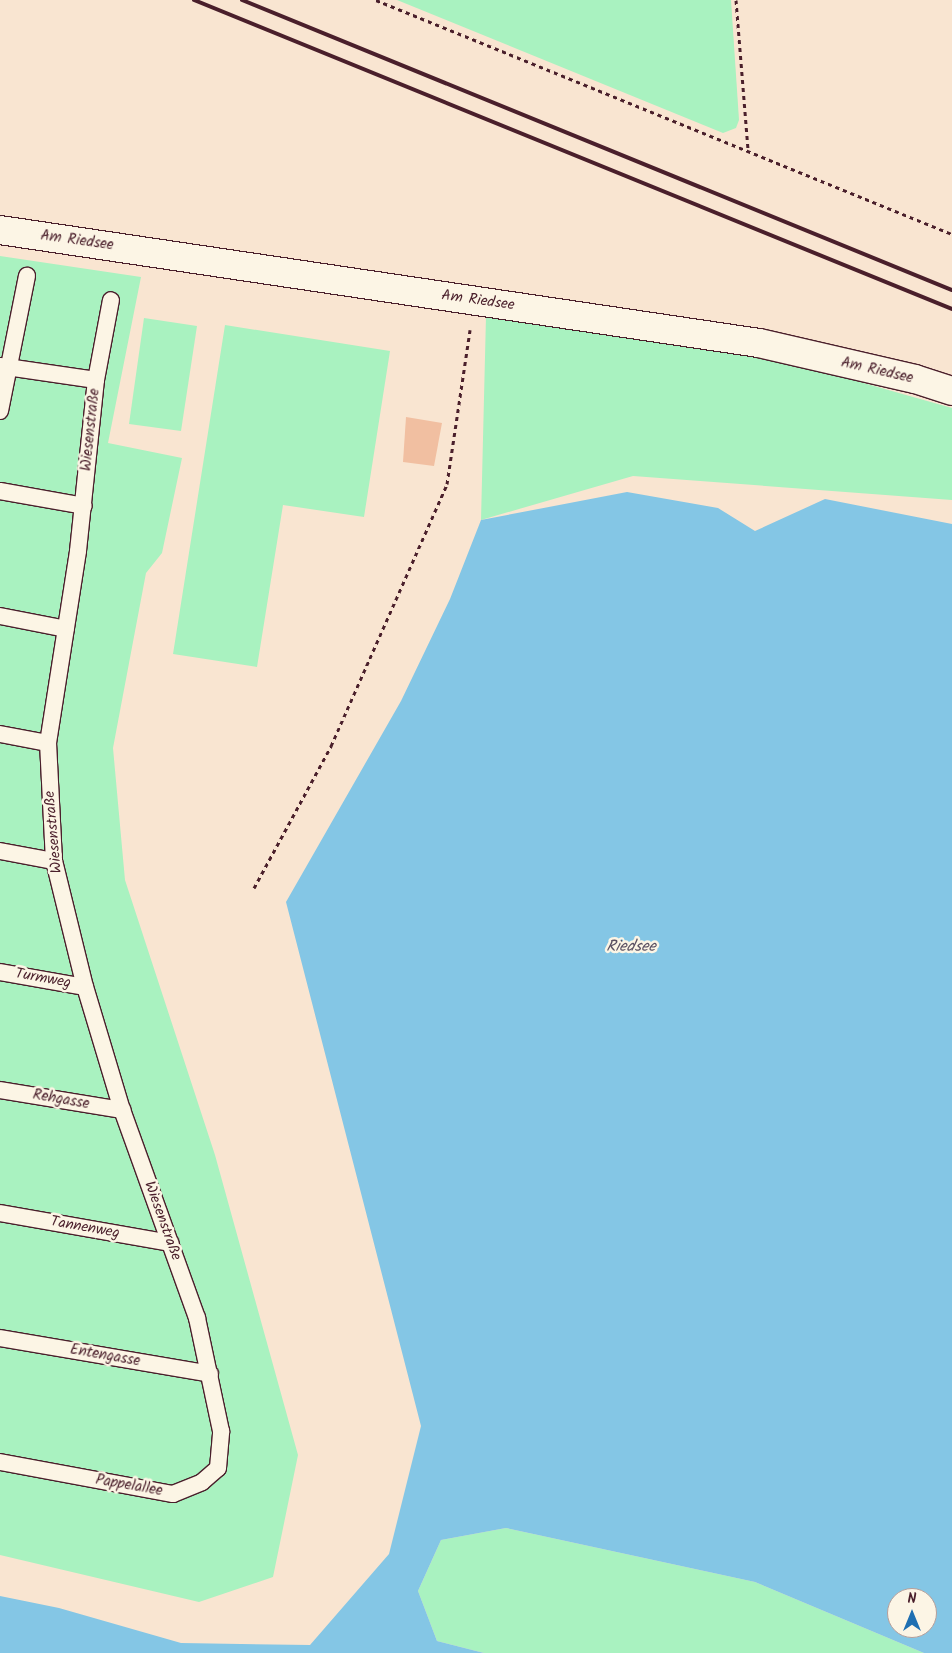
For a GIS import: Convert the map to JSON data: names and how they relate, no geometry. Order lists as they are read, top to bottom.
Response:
{
  "streets": {
    "street": ["Am Riedsee"],
    "lane": [
      "Wiesenstraße",
      "Turmweg",
      "Rehgasse",
      "Tannenweg",
      "Entengasse",
      "Pappelallee"
    ]
  },
  "crossings": [
    ["Wiesenstraße", "Turmweg"],
    ["Wiesenstraße", "Rehgasse"],
    ["Wiesenstraße", "Tannenweg"],
    ["Wiesenstraße", "Entengasse"],
    ["Wiesenstraße", "Pappelallee"],
    ["Entengasse", "Pappelallee"]
  ],
  "water": ["Riedsee"],
  "north": "top"
}
